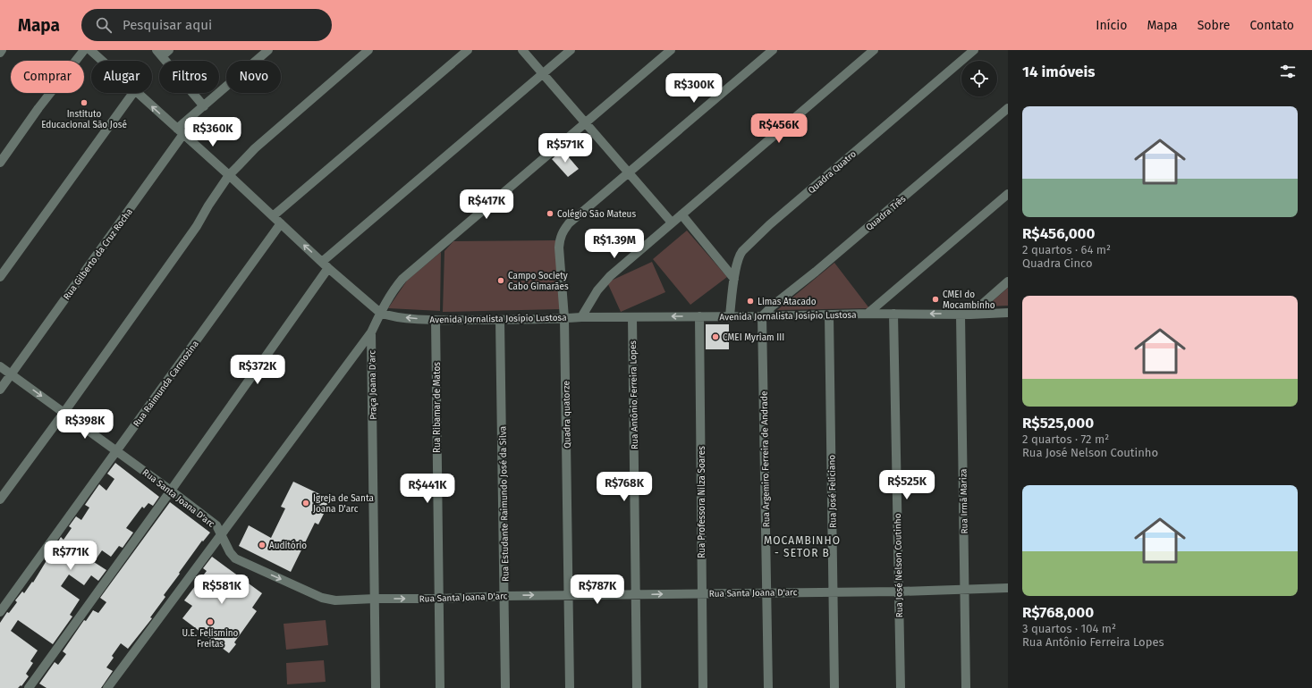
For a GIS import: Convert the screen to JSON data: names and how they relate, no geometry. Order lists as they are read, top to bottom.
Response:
{
  "streets": {
    "street": [
      "Quadra Quatro",
      "Quadra Três",
      "Rua Gilberto da Cruz Rocha",
      "Avenida Jornalista Josípio Lustosa",
      "Rua Raimunda Carmozina",
      "Praça Joana D'arc",
      "Rua Antônio Ferreira Lopes",
      "Rua Ribamar de Matos",
      "Quadra quatorze",
      "Rua Argemiro Ferreira de Andrade",
      "Rua José Feliciano",
      "Rua Santa Joana D'arc",
      "Rua Irmã Mariza",
      "Rua Professora Nilza Soares",
      "Rua Estudante Raimundo José da Silva",
      "Rua José Nelson Coutinho"
    ]
  },
  "crossings": [
    ["Quadra Quatro", "Avenida Jornalista Josípio Lustosa"],
    ["Quadra Três", "Avenida Jornalista Josípio Lustosa"],
    ["Quadra Três", "Rua Argemiro Ferreira de Andrade"],
    ["Rua Gilberto da Cruz Rocha", "Avenida Jornalista Josípio Lustosa"],
    ["Rua Gilberto da Cruz Rocha", "Rua Santa Joana D'arc"],
    ["Avenida Jornalista Josípio Lustosa", "Rua Raimunda Carmozina"],
    ["Avenida Jornalista Josípio Lustosa", "Rua Antônio Ferreira Lopes"],
    ["Avenida Jornalista Josípio Lustosa", "Rua Ribamar de Matos"],
    ["Avenida Jornalista Josípio Lustosa", "Quadra quatorze"],
    ["Avenida Jornalista Josípio Lustosa", "Rua Argemiro Ferreira de Andrade"],
    ["Avenida Jornalista Josípio Lustosa", "Rua José Feliciano"],
    ["Avenida Jornalista Josípio Lustosa", "Rua Irmã Mariza"],
    ["Avenida Jornalista Josípio Lustosa", "Rua Professora Nilza Soares"],
    ["Avenida Jornalista Josípio Lustosa", "Rua Estudante Raimundo José da Silva"],
    ["Avenida Jornalista Josípio Lustosa", "Rua José Nelson Coutinho"],
    ["Rua Raimunda Carmozina", "Rua Santa Joana D'arc"],
    ["Praça Joana D'arc", "Rua Santa Joana D'arc"],
    ["Rua Antônio Ferreira Lopes", "Rua Santa Joana D'arc"],
    ["Rua Ribamar de Matos", "Rua Santa Joana D'arc"],
    ["Quadra quatorze", "Rua Santa Joana D'arc"],
    ["Rua Argemiro Ferreira de Andrade", "Rua Santa Joana D'arc"],
    ["Rua José Feliciano", "Rua Santa Joana D'arc"],
    ["Rua Santa Joana D'arc", "Rua Irmã Mariza"],
    ["Rua Santa Joana D'arc", "Rua Professora Nilza Soares"],
    ["Rua Santa Joana D'arc", "Rua Estudante Raimundo José da Silva"],
    ["Rua Santa Joana D'arc", "Rua José Nelson Coutinho"]
  ],
  "one_way": ["Rua Santa Joana D'arc"],
  "districts": ["MOCAMBINHO - SETOR B"],
  "places": [
    "Instituto Educacional São José",
    "Colégio São Mateus",
    "Campo Society Cabo Gimarães",
    "CMEI do Mocambinho",
    "Limas Atacado",
    "CMEI Myriam III",
    "Igreja de Santa Joana D'arc",
    "Auditório",
    "U.E. Felismino Freitas"
  ],
  "page": {
    "header": "Mapa",
    "search": "Pesquisar aqui",
    "nav": [
      "Início",
      "Mapa",
      "Sobre",
      "Contato"
    ],
    "heading": "14 imóveis",
    "chip": [
      "Comprar",
      "Alugar",
      "Filtros",
      "Novo"
    ],
    "price": [
      "R$300K",
      "R$456K",
      "R$360K",
      "R$571K",
      "R$417K",
      "R$1.39M",
      "R$372K",
      "R$398K",
      "R$525K",
      "R$768K",
      "R$441K",
      "R$771K",
      "R$581K",
      "R$787K"
    ],
    "list": [
      {
        "name": "R$456,000",
        "note": "2 quartos · 64 m² · Quadra Cinco"
      },
      {
        "name": "R$525,000",
        "note": "2 quartos · 72 m² · Rua José Nelson Coutinho"
      },
      {
        "name": "R$768,000",
        "note": "3 quartos · 104 m² · Rua Antônio Ferreira Lopes"
      }
    ]
  }
}
